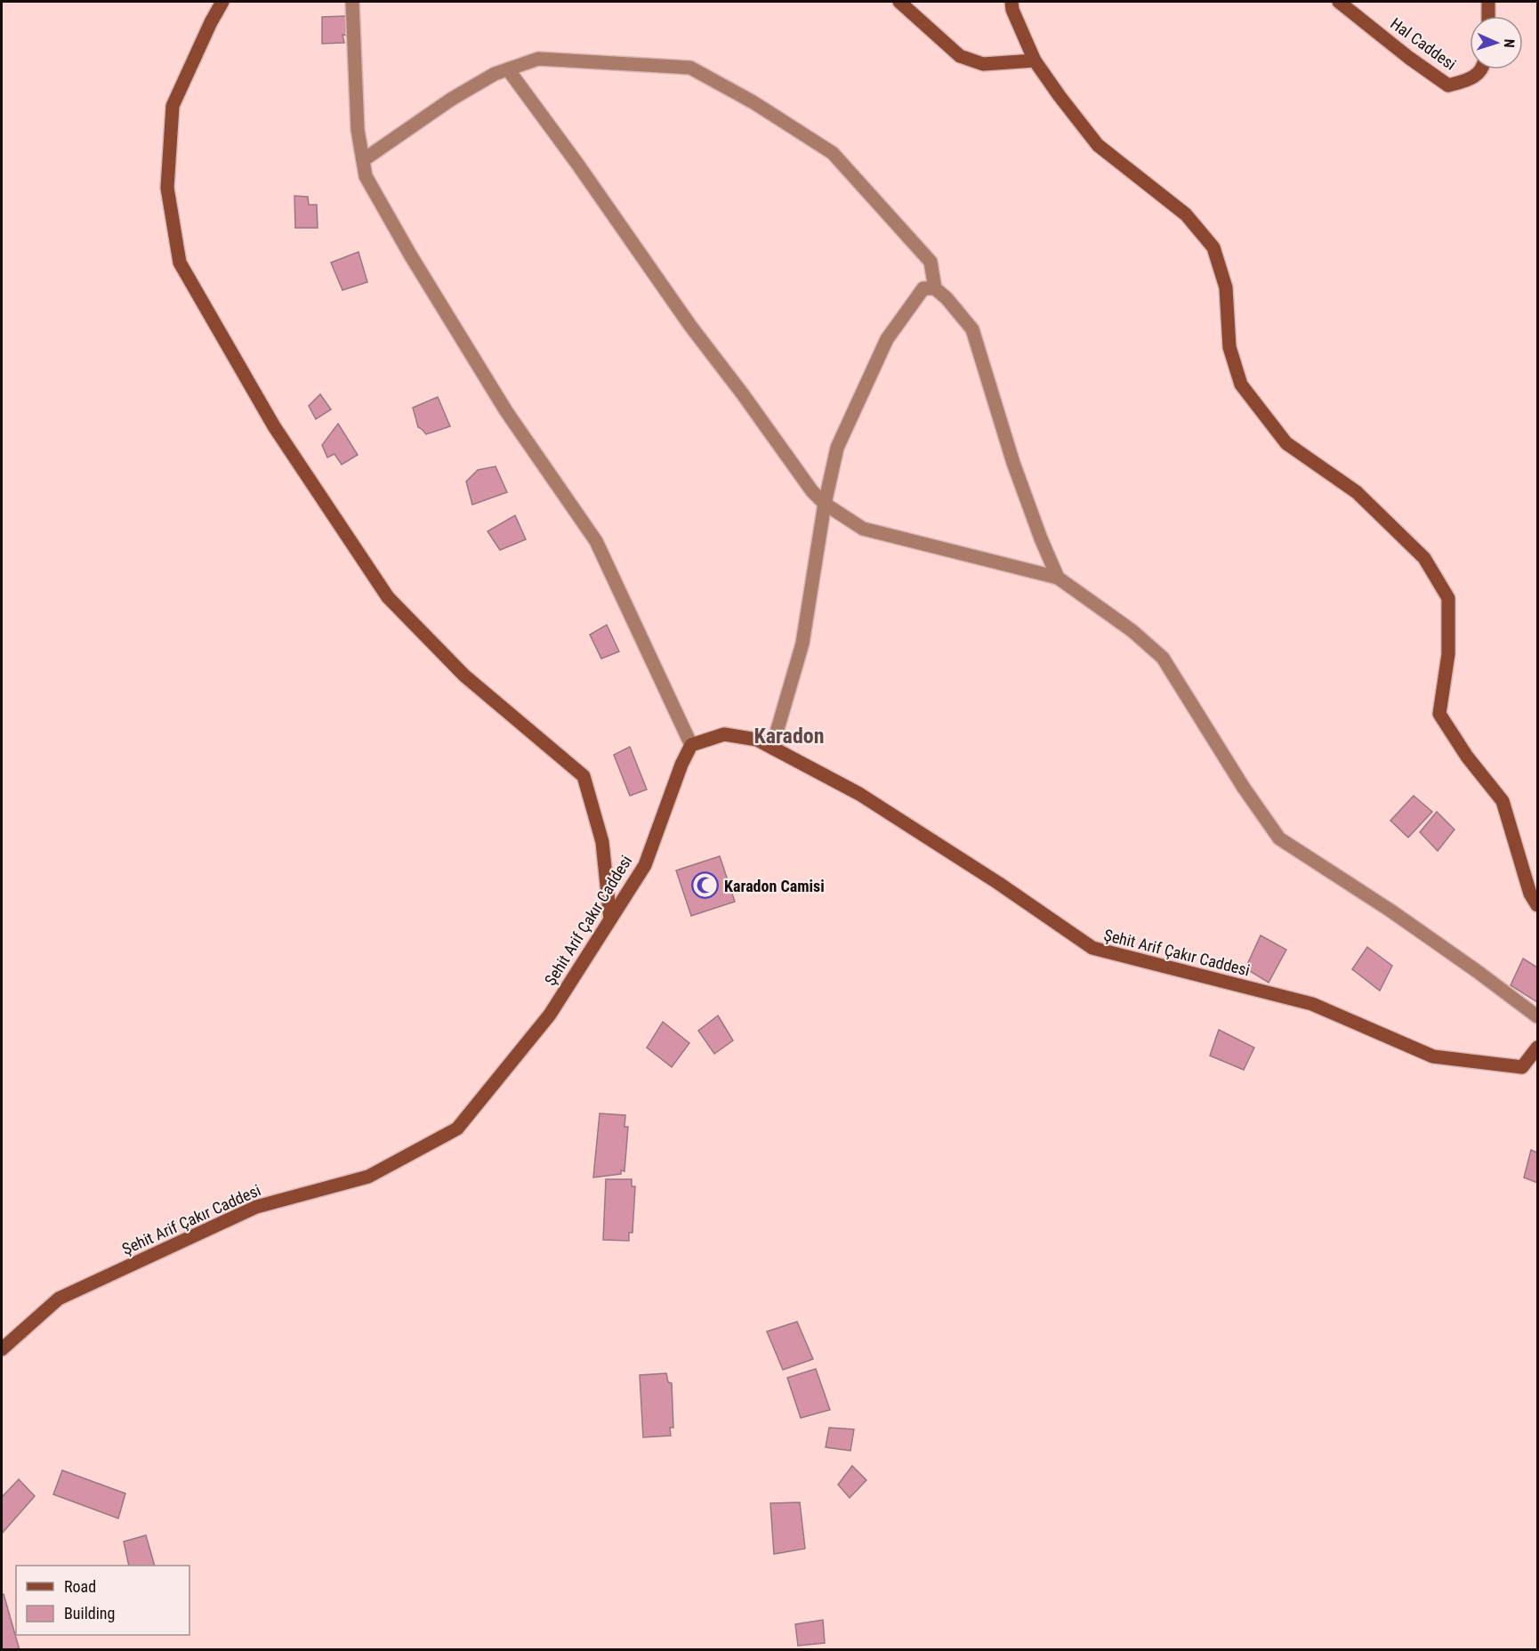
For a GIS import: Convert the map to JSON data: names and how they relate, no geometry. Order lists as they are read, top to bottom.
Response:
{
  "streets": {
    "street": ["Hal Caddesi", "Şehit Arif Çakır Caddesi"]
  },
  "districts": ["Karadon"],
  "places": {
    "mosque": ["Karadon Camisi"]
  },
  "legend": ["Road", "Building"],
  "north": "right"
}
